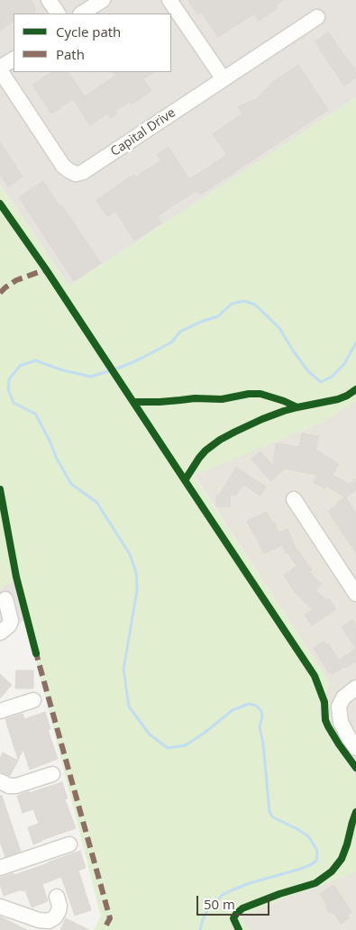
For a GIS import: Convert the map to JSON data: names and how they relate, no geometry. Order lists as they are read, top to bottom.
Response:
{
  "streets": {
    "street": ["Capital Drive"]
  },
  "legend": ["Cycle path", "Path"],
  "scale_bar": "50 m"
}
